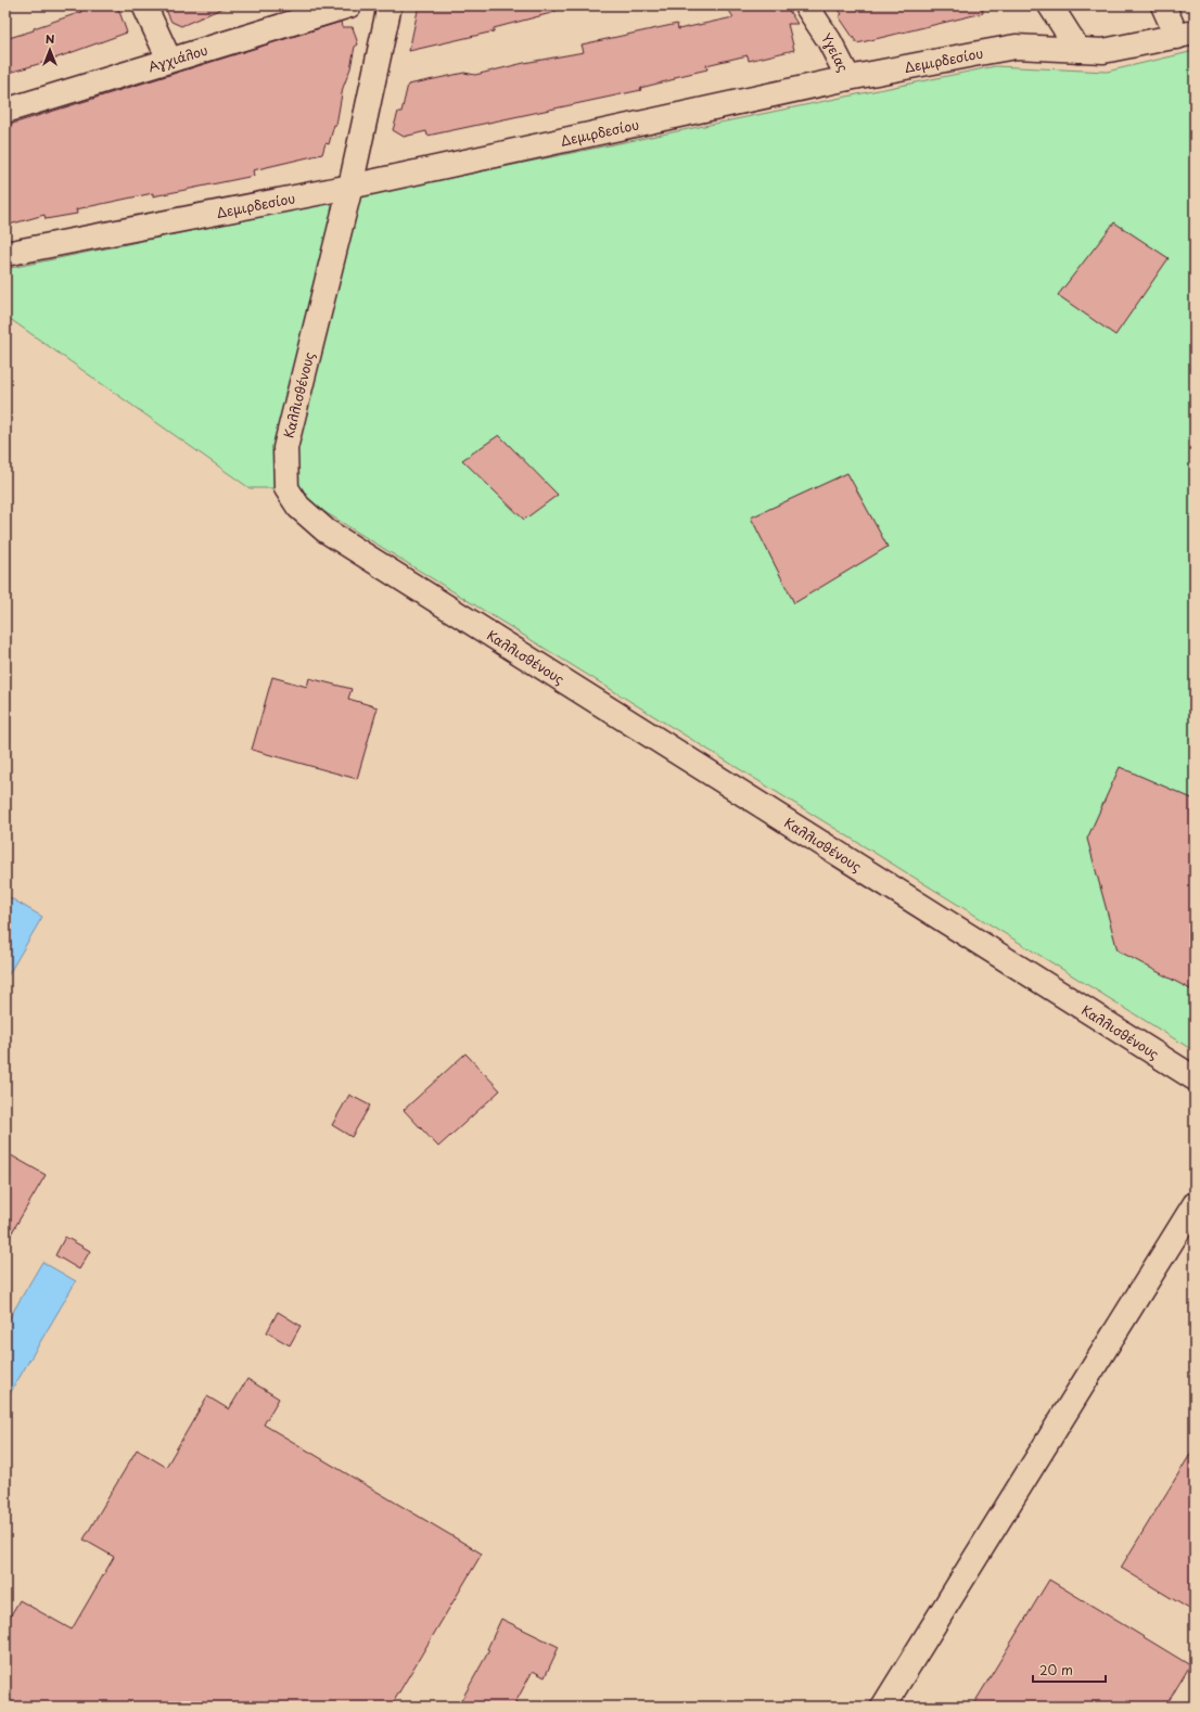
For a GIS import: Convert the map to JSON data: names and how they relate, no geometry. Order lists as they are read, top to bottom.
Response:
{
  "streets": {
    "street": [
      "Υγείας",
      "Αγχιάλου",
      "Δεμιρδεσίου",
      "Καλλισθένους"
    ]
  },
  "crossings": [
    ["Υγείας", "Δεμιρδεσίου"],
    ["Δεμιρδεσίου", "Καλλισθένους"]
  ],
  "scale_bar": "20 m",
  "north": "top"
}
